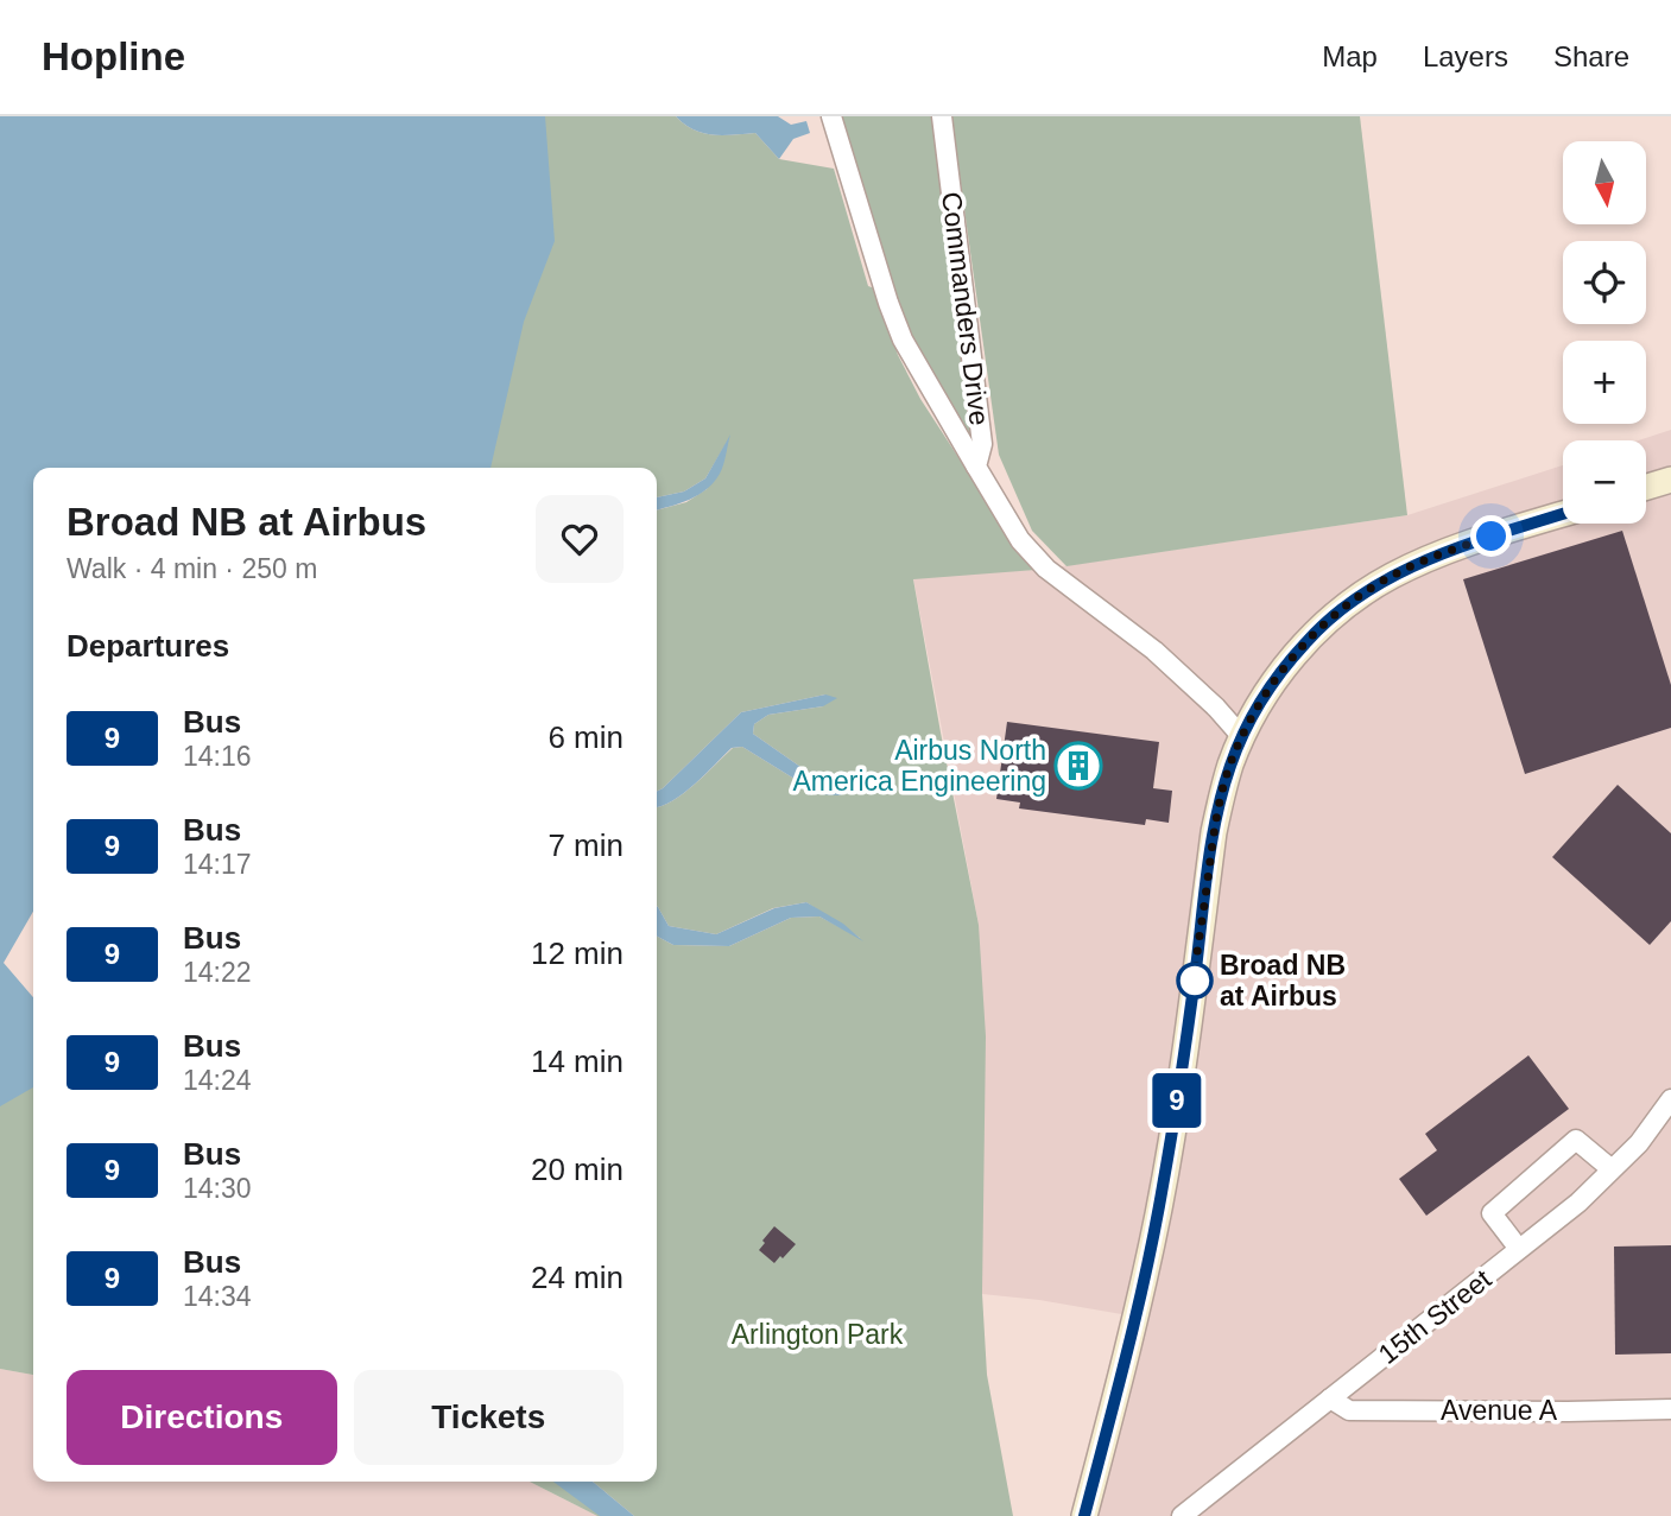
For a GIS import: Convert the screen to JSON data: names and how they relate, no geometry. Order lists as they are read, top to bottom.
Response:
{
  "streets": {
    "street": ["Commanders Drive", "15th Street", "Avenue A"]
  },
  "crossings": [
    ["15th Street", "Avenue A"]
  ],
  "parks": ["Arlington Park"],
  "places": {
    "building": ["Airbus North America Engineering"],
    "other": ["Broad NB at Airbus"]
  },
  "lines": ["bus line 9"],
  "north": "bottom",
  "page": {
    "header": "Hopline",
    "nav": ["Map", "Layers", "Share"],
    "on_map": "9",
    "map_buttons": ["+", "−"],
    "heading": [
      ["Broad NB at Airbus", "Walk · 4 min · 250 m"],
      "Departures"
    ],
    "list": [
      {
        "mark": "9",
        "name": "Bus",
        "note": "14:16",
        "value": "6 min"
      },
      {
        "mark": "9",
        "name": "Bus",
        "note": "14:17",
        "value": "7 min"
      },
      {
        "mark": "9",
        "name": "Bus",
        "note": "14:22",
        "value": "12 min"
      },
      {
        "mark": "9",
        "name": "Bus",
        "note": "14:24",
        "value": "14 min"
      },
      {
        "mark": "9",
        "name": "Bus",
        "note": "14:30",
        "value": "20 min"
      },
      {
        "mark": "9",
        "name": "Bus",
        "note": "14:34",
        "value": "24 min"
      }
    ],
    "buttons": ["Directions", "Tickets"]
  }
}
